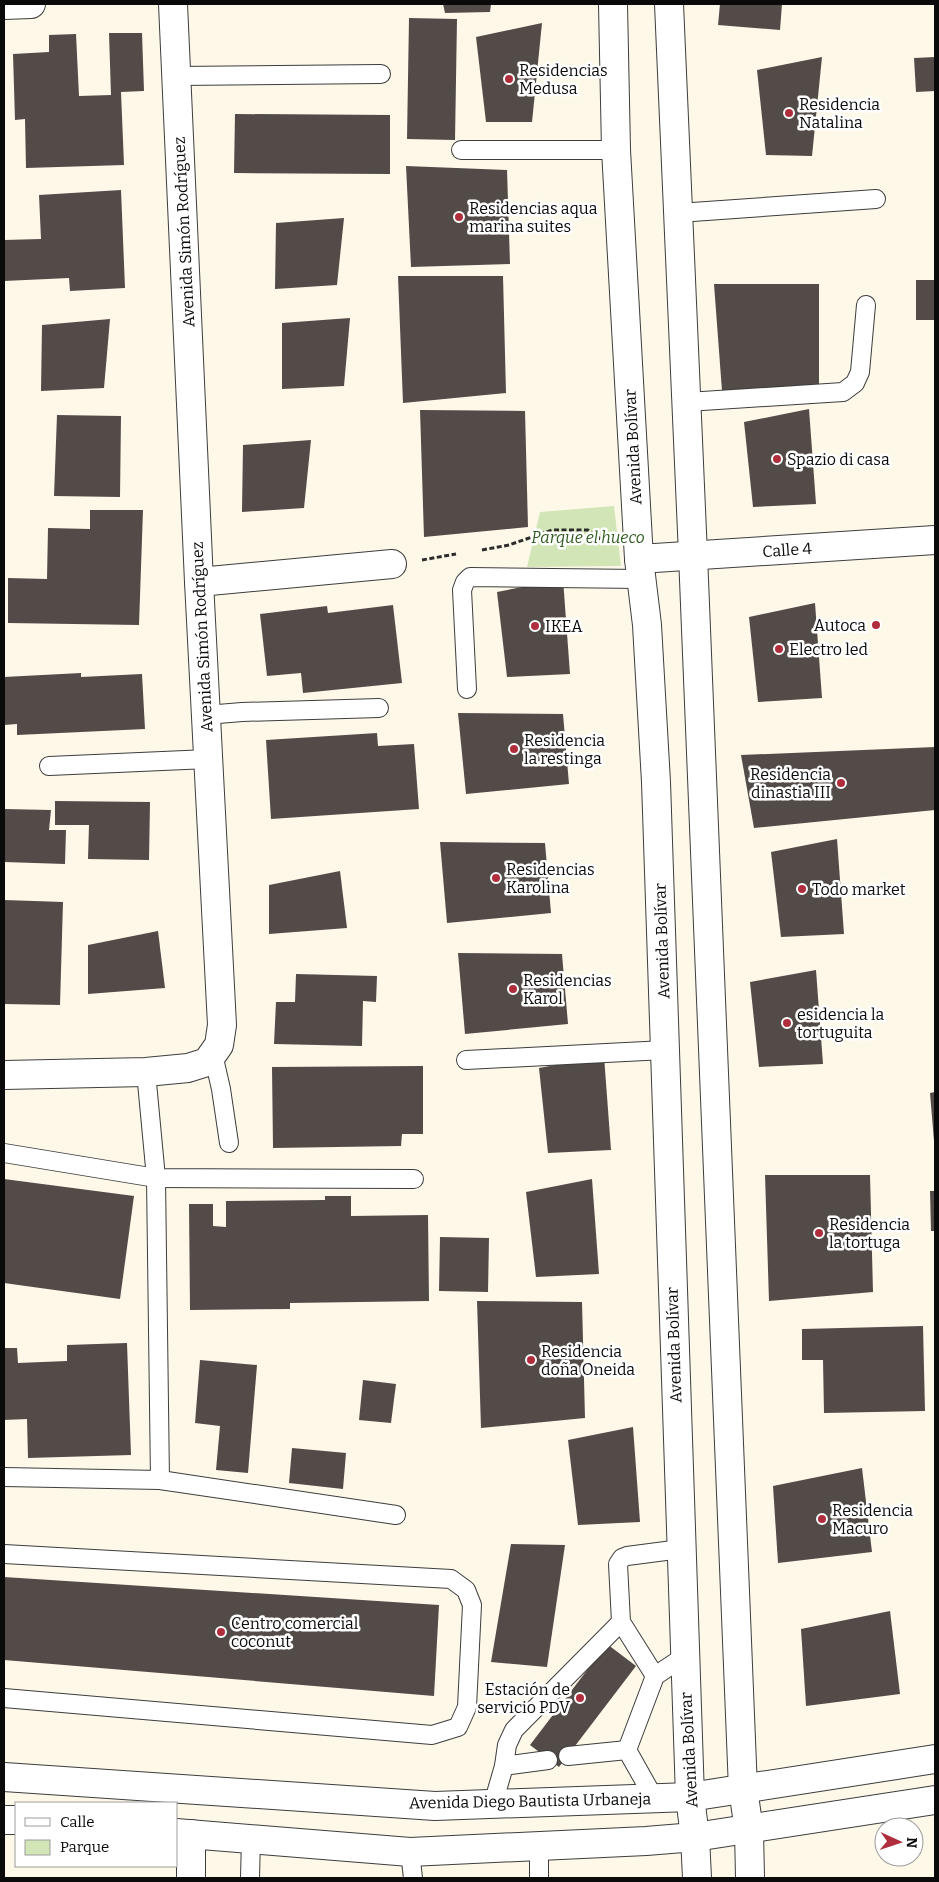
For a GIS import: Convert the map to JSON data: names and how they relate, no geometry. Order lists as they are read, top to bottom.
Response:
{
  "streets": {
    "street": [
      "Avenida Simón Rodríguez",
      "Avenida Bolívar",
      "Calle 4",
      "Avenida Diego Bautista Urbaneja"
    ]
  },
  "crossings": [
    ["Avenida Bolívar", "Calle 4"],
    ["Avenida Bolívar", "Avenida Diego Bautista Urbaneja"]
  ],
  "parks": ["Parque el hueco"],
  "places": [
    "Residencias Medusa",
    "Residencia Natalina",
    "Residencias aqua marina suites",
    "Spazio di casa",
    "Autoca",
    "IKEA",
    "Electro led",
    "Residencia la restinga",
    "Residencia dinastia III",
    "Residencias Karolina",
    "Todo market",
    "Residencias Karol",
    "esidencia la tortuguita",
    "Residencia la tortuga",
    "Residencia doña Oneida",
    "Residencia Macuro",
    "Centro comercial coconut",
    "Estación de servicio PDV"
  ],
  "legend": ["Calle", "Parque"],
  "north": "right"
}
